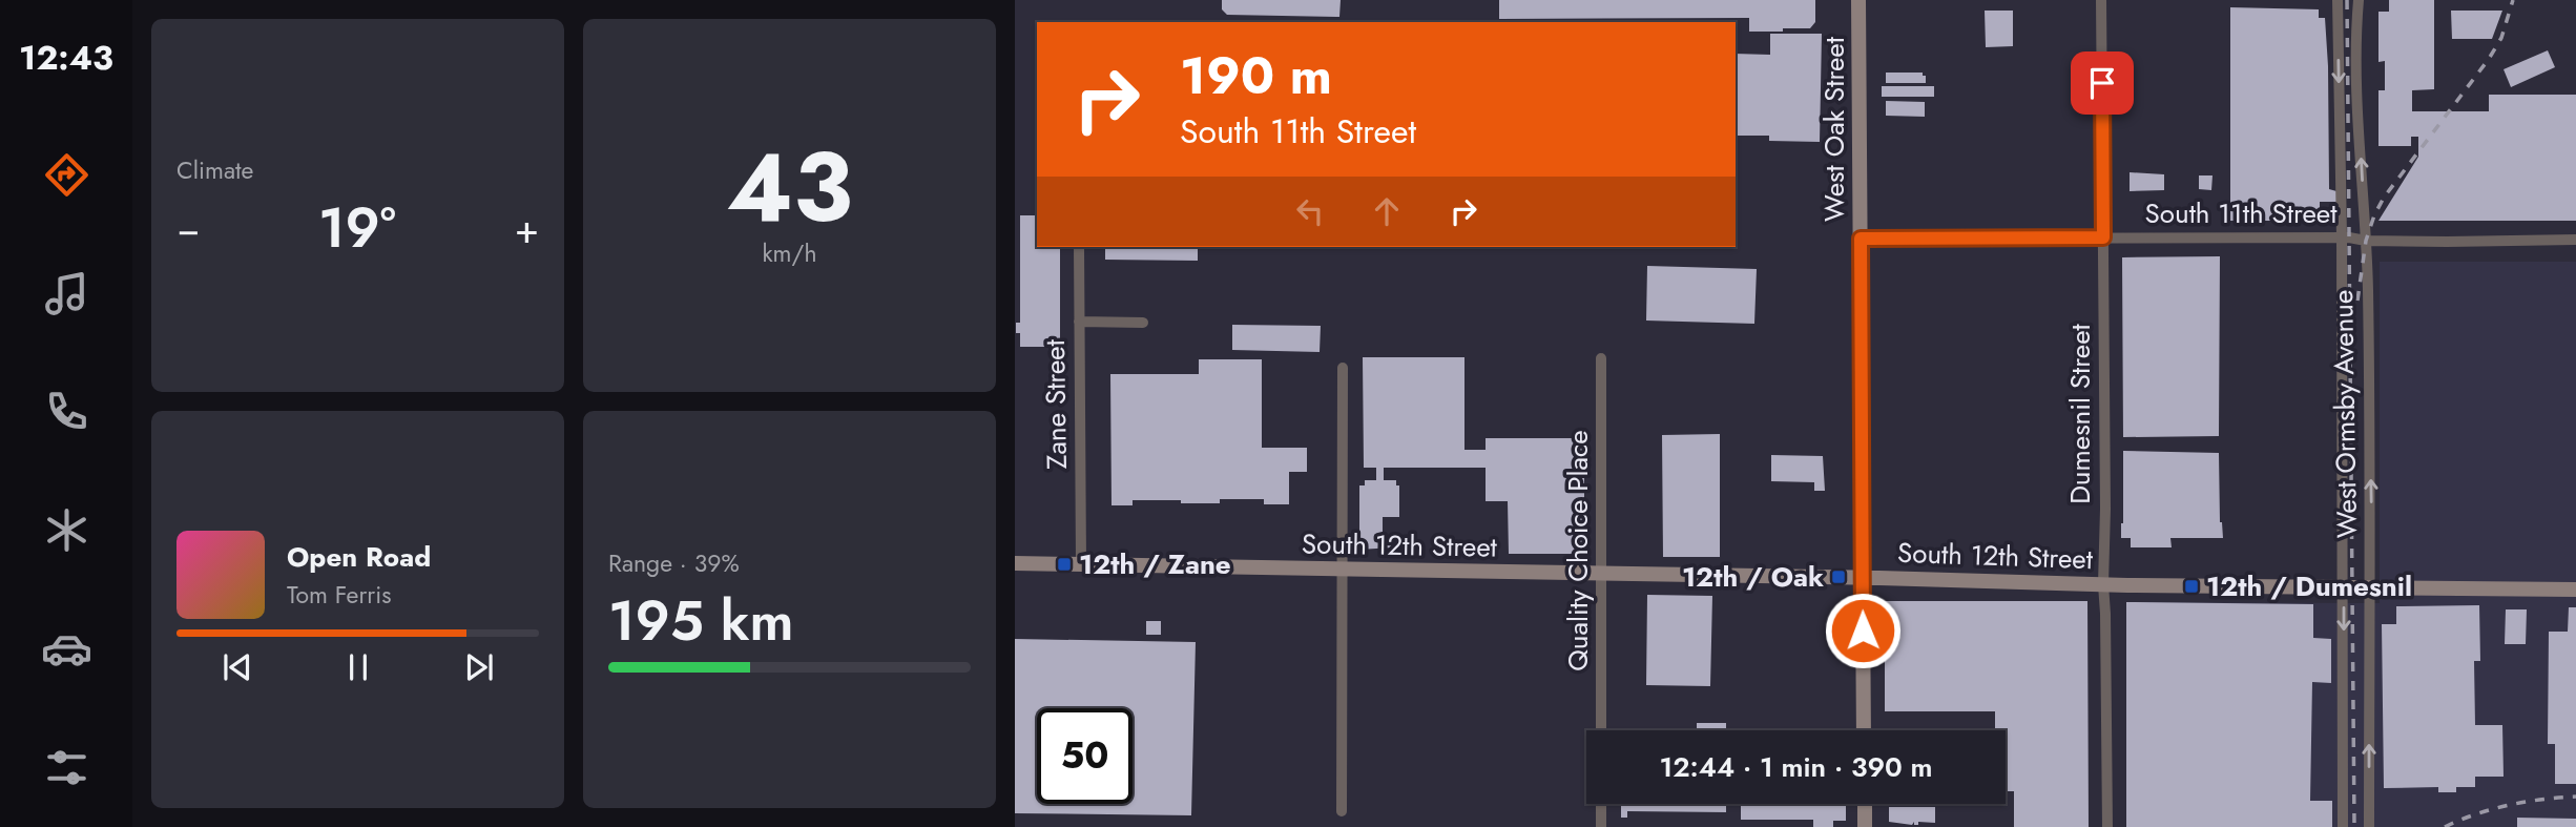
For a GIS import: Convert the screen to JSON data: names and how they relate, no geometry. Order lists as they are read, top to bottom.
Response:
{
  "streets": {
    "street": [
      "West Oak Street",
      "South 11th Street",
      "Zane Street",
      "Dumesnil Street",
      "West Ormsby Avenue",
      "South 12th Street",
      "Quality Choice Place"
    ]
  },
  "crossings": [
    ["West Oak Street", "South 11th Street"],
    ["West Oak Street", "South 12th Street"],
    ["South 11th Street", "Dumesnil Street"],
    ["South 11th Street", "West Ormsby Avenue"],
    ["Zane Street", "South 12th Street"],
    ["Dumesnil Street", "South 12th Street"],
    ["West Ormsby Avenue", "South 12th Street"],
    ["South 12th Street", "Quality Choice Place"]
  ],
  "places": {
    "transit": ["12th / Zane", "12th / Oak", "12th / Dumesnil"]
  },
  "page": {
    "tabs": "12:43",
    "tile": [
      "Climate",
      ["43", "km/h"],
      ["Range · 39%", "195 km"]
    ],
    "turn": ["190 m", "South 11th Street"],
    "heat": ["−", "19°", "+"],
    "song": ["Open Road", "Tom Ferris"],
    "limit": "50",
    "trip": "12:44 · 1 min · 390 m"
  }
}
